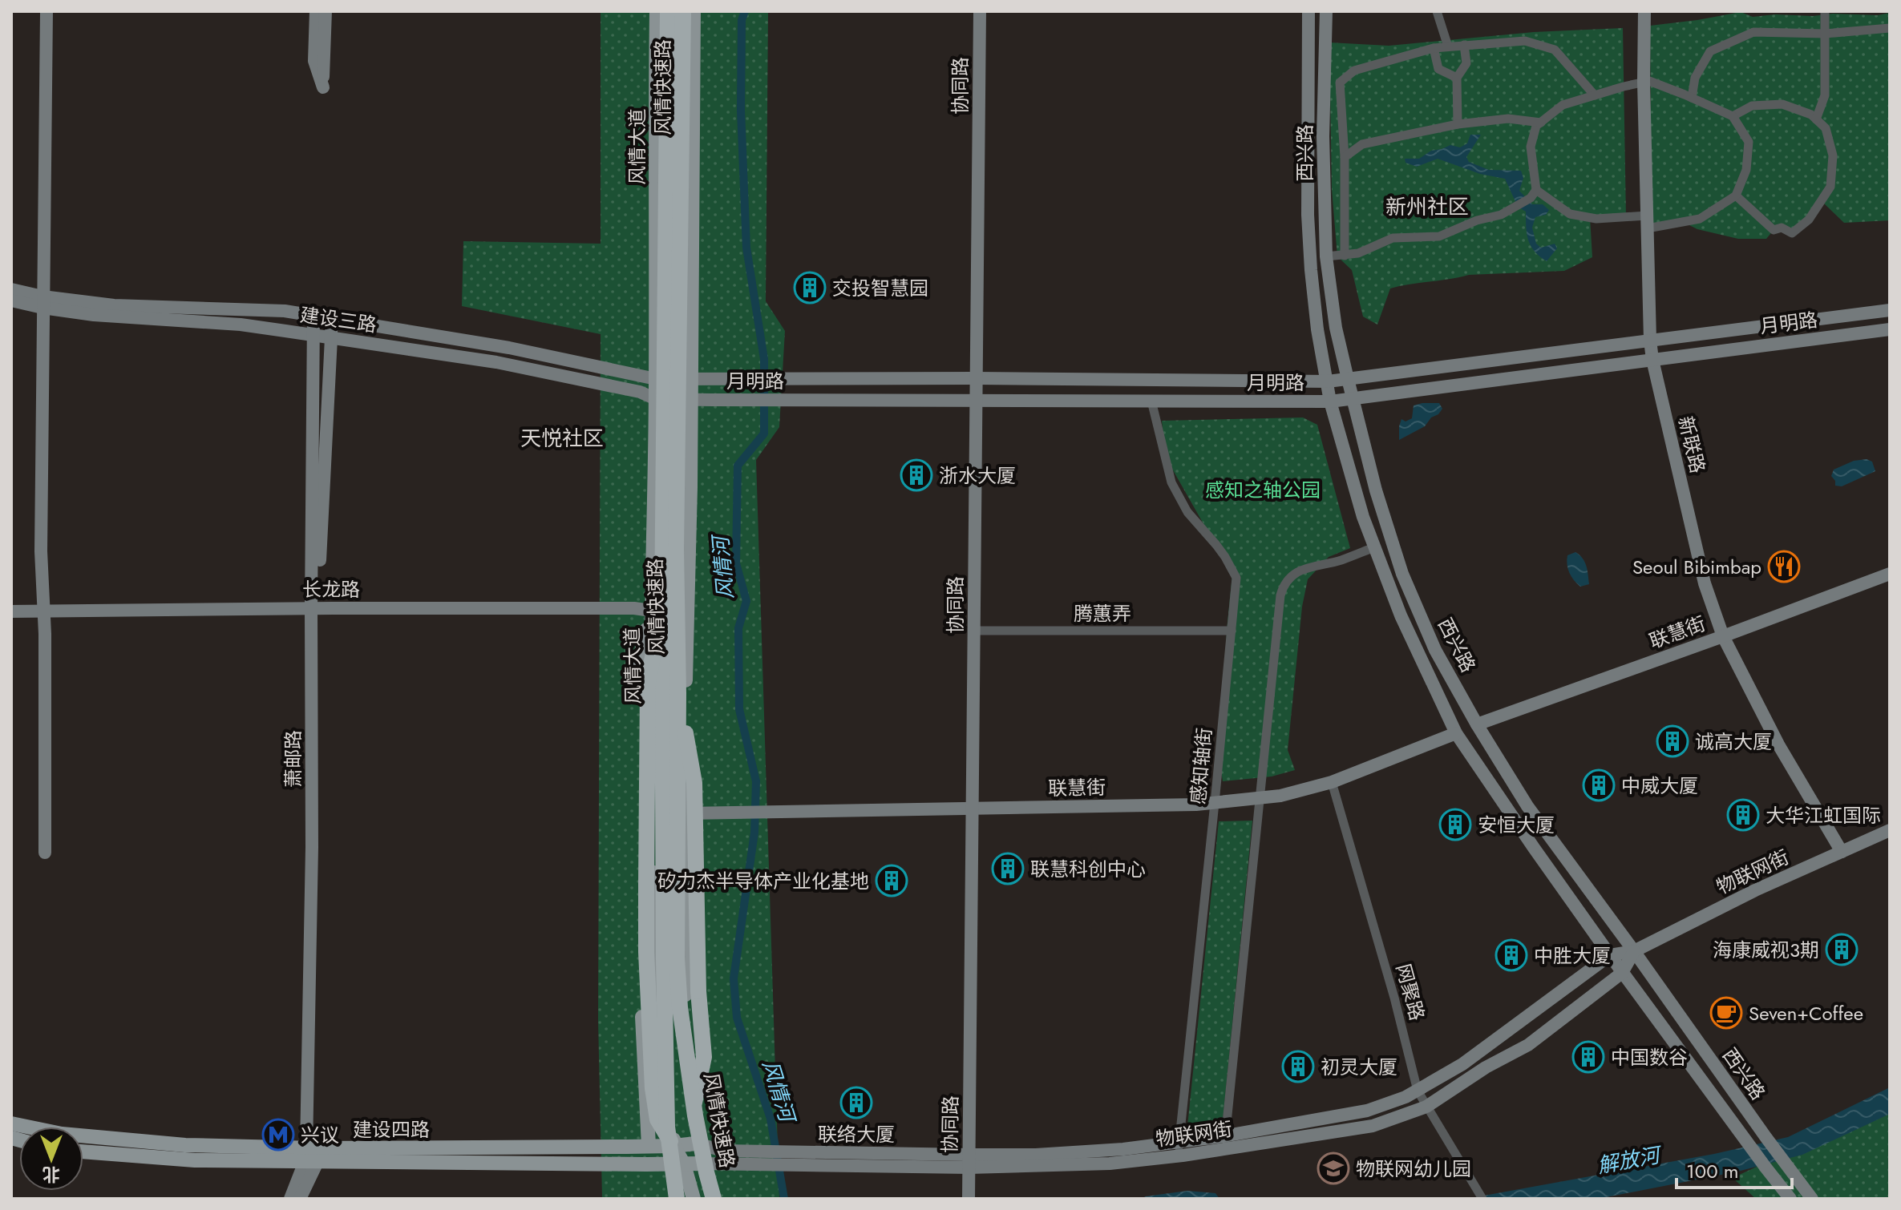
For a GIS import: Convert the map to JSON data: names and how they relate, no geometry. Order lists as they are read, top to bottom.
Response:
{
  "streets": {
    "highway": ["风情快速路"],
    "main road": ["风情大道", "建设四路"],
    "street": [
      "协同路",
      "西兴路",
      "建设三路",
      "月明路",
      "新联路",
      "长龙路",
      "腾蕙弄",
      "联慧街",
      "萧邮路",
      "感知轴街",
      "物联网街",
      "网聚路"
    ]
  },
  "crossings": [
    ["协同路", "月明路"],
    ["协同路", "腾蕙弄"],
    ["协同路", "联慧街"],
    ["协同路", "物联网街"],
    ["风情快速路", "风情大道"],
    ["风情快速路", "长龙路"],
    ["风情大道", "建设三路"],
    ["风情大道", "月明路"],
    ["风情大道", "长龙路"],
    ["风情大道", "建设四路"],
    ["西兴路", "月明路"],
    ["西兴路", "联慧街"],
    ["西兴路", "物联网街"],
    ["建设三路", "月明路"],
    ["建设三路", "萧邮路"],
    ["月明路", "新联路"],
    ["月明路", "感知轴街"],
    ["新联路", "联慧街"],
    ["新联路", "物联网街"],
    ["长龙路", "萧邮路"],
    ["腾蕙弄", "感知轴街"],
    ["联慧街", "感知轴街"],
    ["联慧街", "网聚路"],
    ["萧邮路", "建设四路"],
    ["感知轴街", "物联网街"],
    ["物联网街", "网聚路"],
    ["物联网街", "建设四路"]
  ],
  "districts": ["新州社区", "天悦社区"],
  "water": ["风情河", "解放河"],
  "parks": ["感知之轴公园"],
  "places": {
    "building": [
      "交投智慧园",
      "浙水大厦",
      "诚高大厦",
      "中威大厦",
      "大华江虹国际",
      "安恒大厦",
      "联慧科创中心",
      "矽力杰半导体产业化基地",
      "海康威视3期",
      "中胜大厦",
      "中国数谷",
      "初灵大厦",
      "联络大厦"
    ],
    "restaurant": ["Seoul Bibimbap"],
    "cafe": ["Seven+Coffee"],
    "metro station": ["兴议"],
    "school or university": ["物联网幼儿园"]
  },
  "scale_bar": "100 m",
  "north": "bottom"
}
